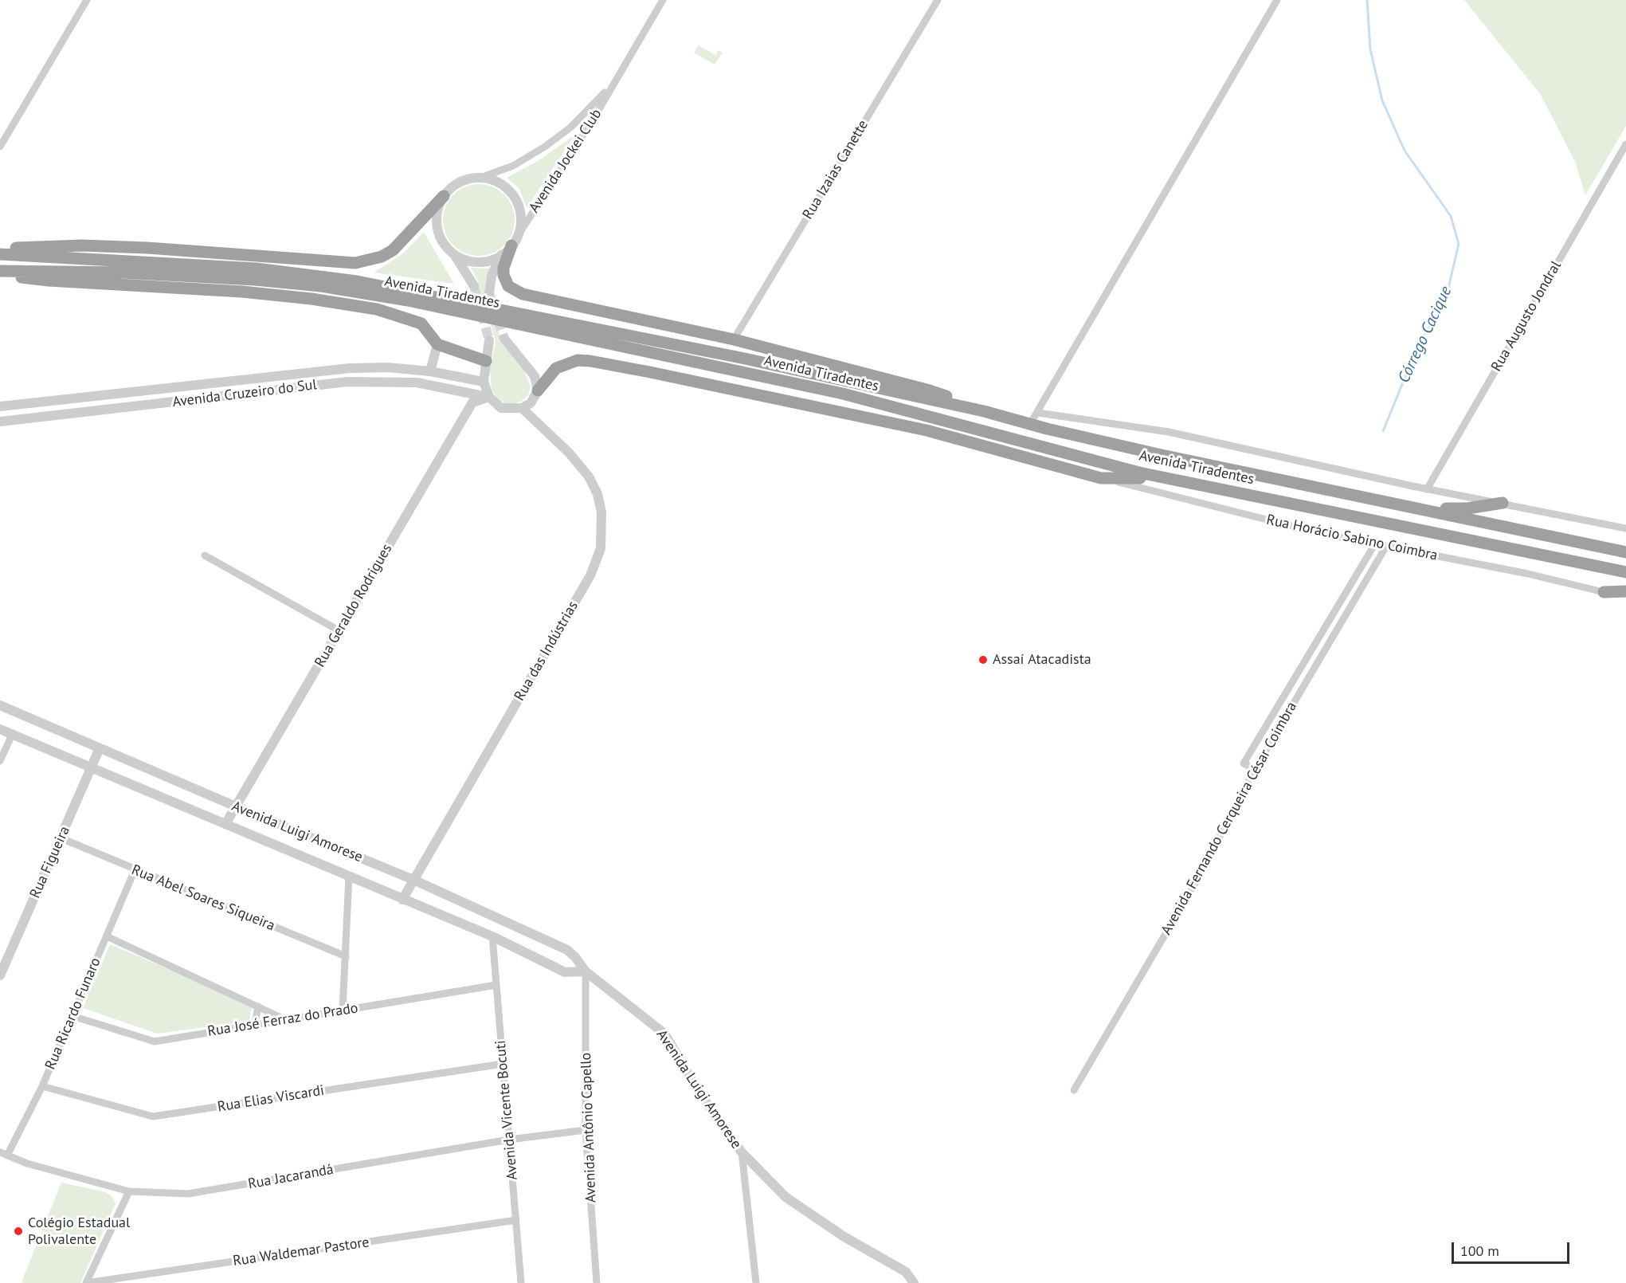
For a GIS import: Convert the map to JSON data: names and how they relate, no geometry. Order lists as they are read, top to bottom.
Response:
{
  "streets": {
    "highway": ["Avenida Tiradentes"],
    "street": [
      "Avenida Jockei Club",
      "Rua Izaias Canette",
      "Rua Augusto Jondral",
      "Avenida Cruzeiro do Sul",
      "Rua Horácio Sabino Coimbra",
      "Rua Geraldo Rodrigues",
      "Rua das Indústrias",
      "Avenida Fernando Cerqueira César Coimbra",
      "Avenida Luigi Amorese",
      "Rua Figueira",
      "Rua Abel Soares Siqueira",
      "Rua Ricardo Funaro",
      "Rua José Ferraz do Prado",
      "Rua Elias Viscardi",
      "Avenida Vicente Bocuti",
      "Avenida Antônio Capello",
      "Rua Jacarandá",
      "Rua Waldemar Pastore"
    ]
  },
  "crossings": [
    ["Avenida Cruzeiro do Sul", "Rua Geraldo Rodrigues"],
    ["Avenida Cruzeiro do Sul", "Rua das Indústrias"],
    ["Rua Horácio Sabino Coimbra", "Avenida Fernando Cerqueira César Coimbra"],
    ["Rua Geraldo Rodrigues", "Avenida Luigi Amorese"],
    ["Rua das Indústrias", "Avenida Luigi Amorese"],
    ["Avenida Luigi Amorese", "Rua Figueira"],
    ["Avenida Luigi Amorese", "Avenida Vicente Bocuti"],
    ["Avenida Luigi Amorese", "Avenida Antônio Capello"],
    ["Rua Figueira", "Rua Abel Soares Siqueira"],
    ["Rua Abel Soares Siqueira", "Rua Ricardo Funaro"],
    ["Rua Ricardo Funaro", "Rua José Ferraz do Prado"],
    ["Rua Ricardo Funaro", "Rua Elias Viscardi"],
    ["Rua Ricardo Funaro", "Rua Jacarandá"],
    ["Rua José Ferraz do Prado", "Avenida Vicente Bocuti"],
    ["Rua Elias Viscardi", "Avenida Vicente Bocuti"],
    ["Avenida Vicente Bocuti", "Rua Jacarandá"],
    ["Avenida Vicente Bocuti", "Rua Waldemar Pastore"],
    ["Avenida Antônio Capello", "Rua Jacarandá"]
  ],
  "water": ["Córrego Cacique"],
  "places": ["Assaí Atacadista", "Colégio Estadual Polivalente"],
  "scale_bar": "100 m"
}
